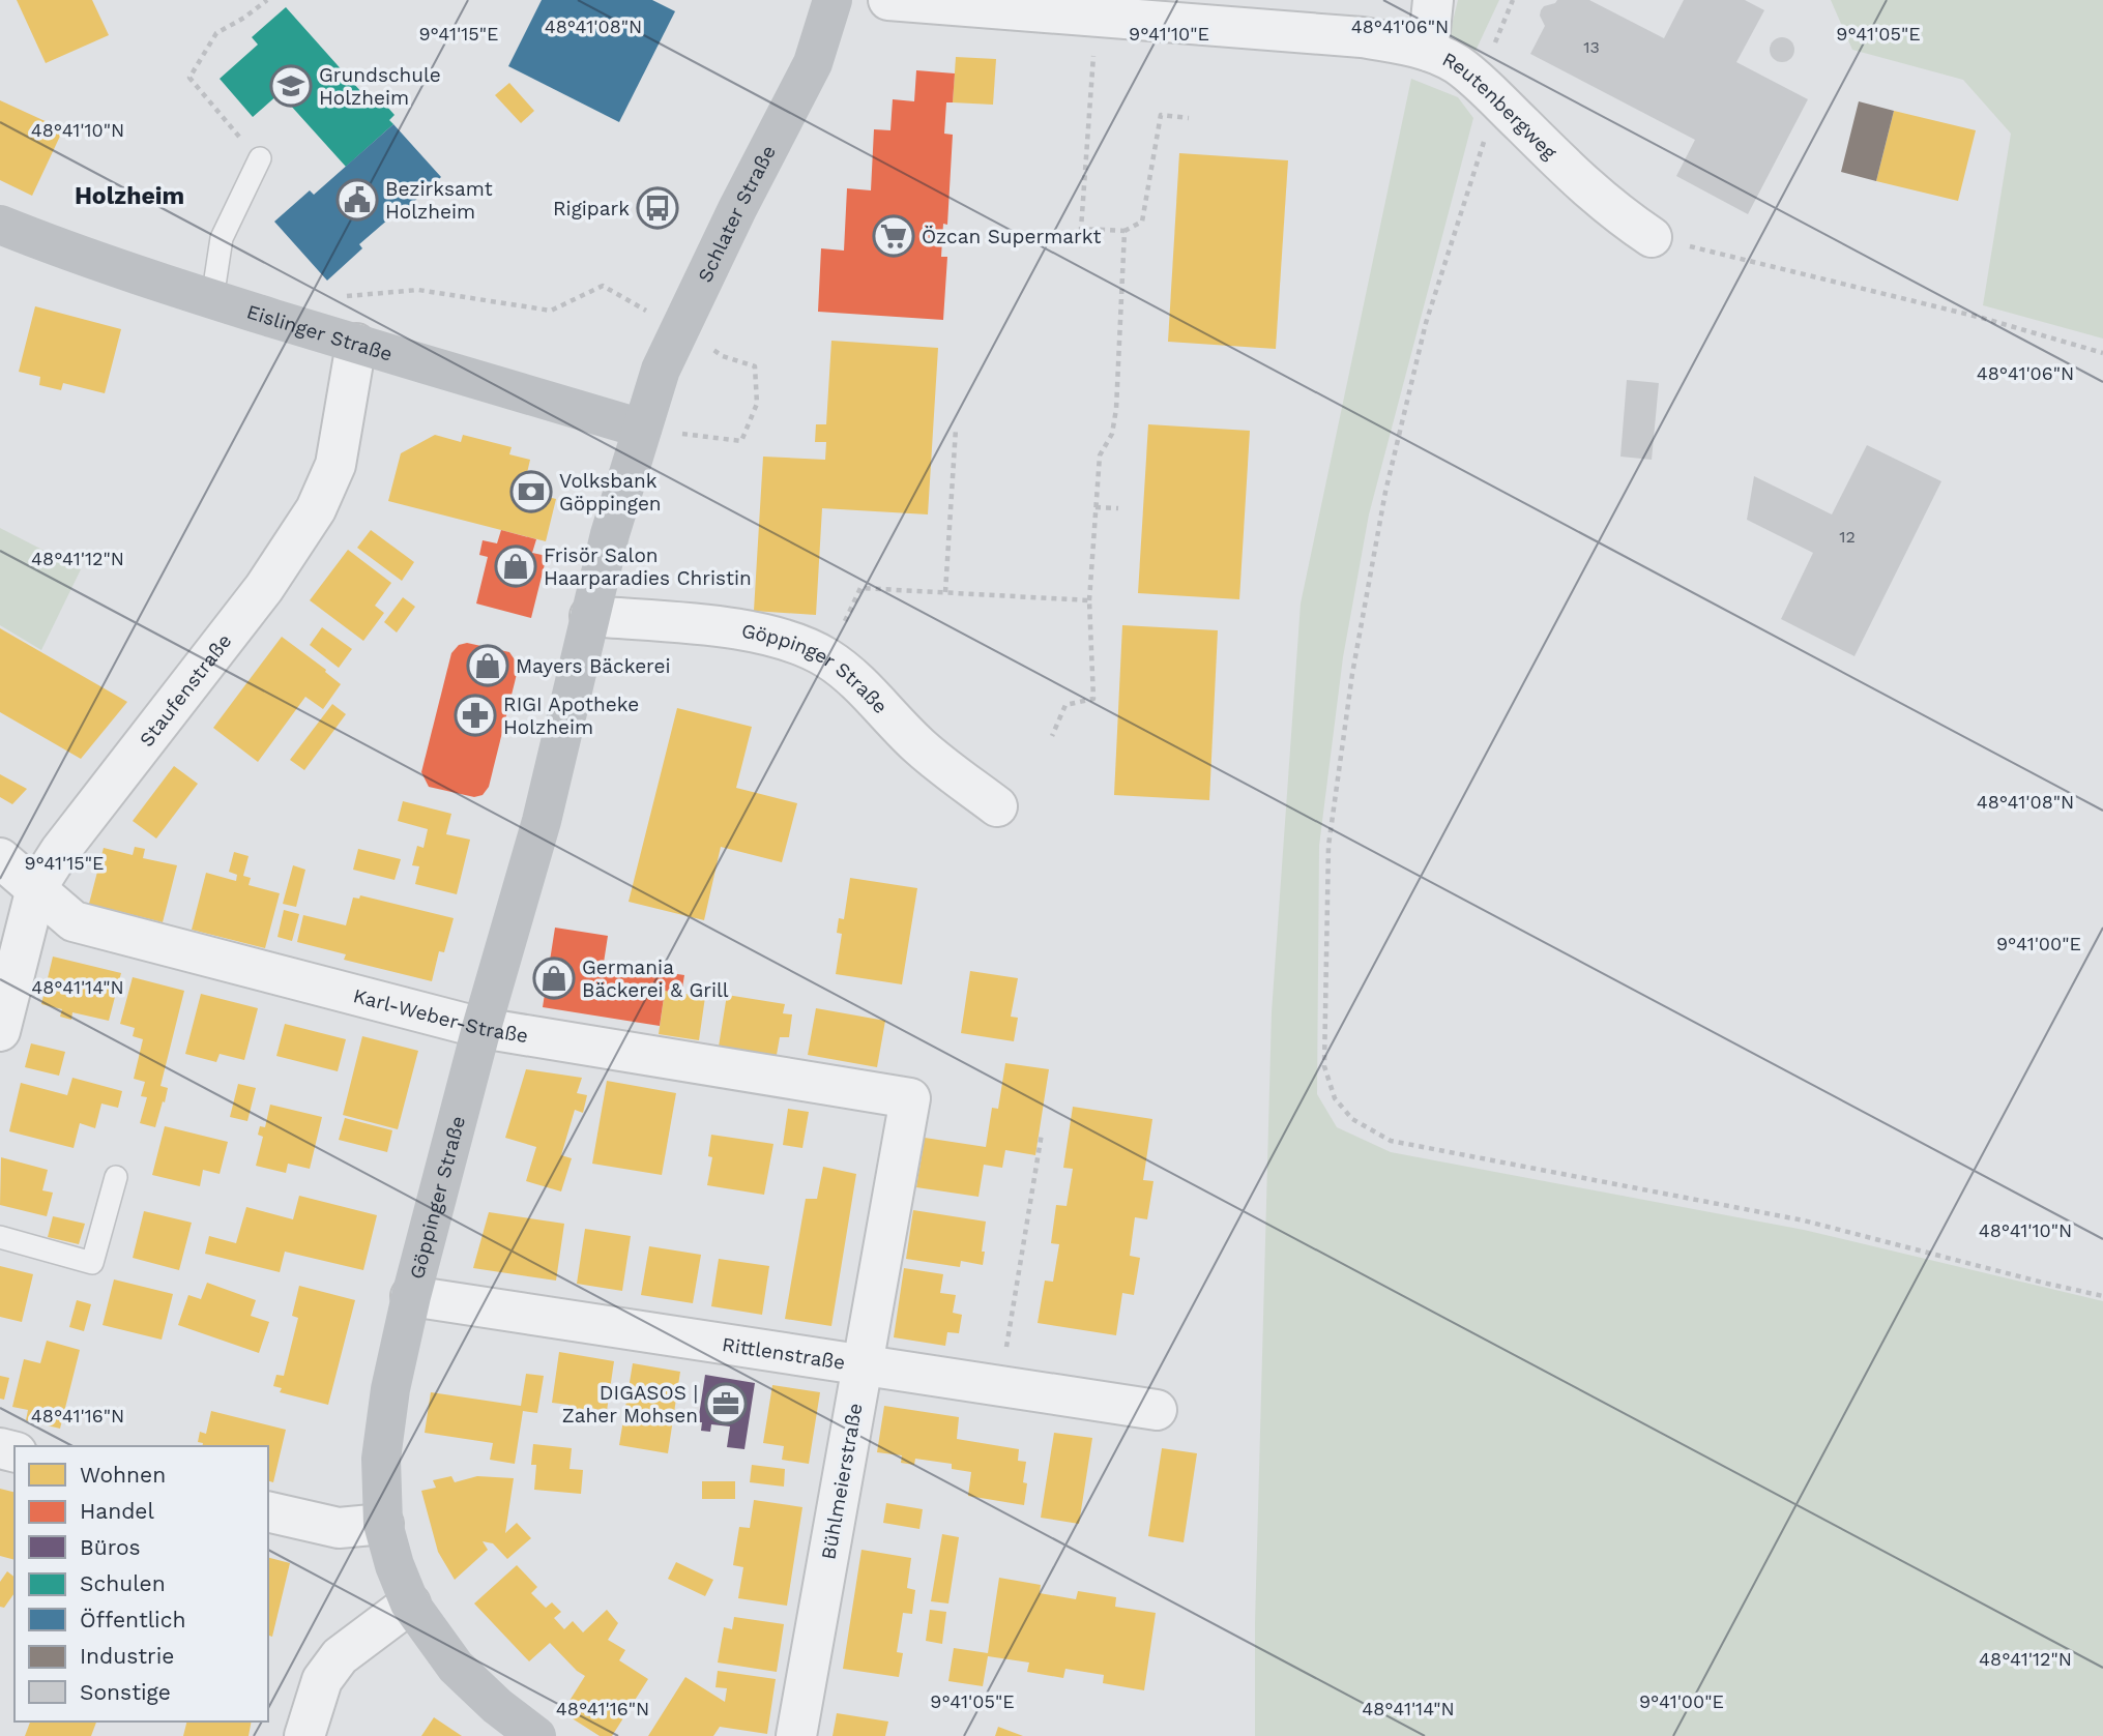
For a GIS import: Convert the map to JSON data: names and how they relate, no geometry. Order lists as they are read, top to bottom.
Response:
{
  "streets": {
    "street": [
      "Reutenbergweg",
      "Schlater Straße",
      "Eislinger Straße",
      "Göppinger Straße",
      "Staufenstraße",
      "Karl-Weber-Straße",
      "Rittlenstraße",
      "Bühlmeierstraße"
    ]
  },
  "crossings": [
    ["Schlater Straße", "Eislinger Straße"],
    ["Schlater Straße", "Göppinger Straße"],
    ["Eislinger Straße", "Göppinger Straße"],
    ["Eislinger Straße", "Staufenstraße"],
    ["Göppinger Straße", "Karl-Weber-Straße"],
    ["Göppinger Straße", "Rittlenstraße"],
    ["Staufenstraße", "Karl-Weber-Straße"],
    ["Karl-Weber-Straße", "Bühlmeierstraße"],
    ["Rittlenstraße", "Bühlmeierstraße"]
  ],
  "districts": ["Holzheim"],
  "places": {
    "school or university": ["Grundschule Holzheim"],
    "public building": ["Bezirksamt Holzheim"],
    "bus stop": ["Rigipark"],
    "supermarket": ["Özcan Supermarkt"],
    "bank": ["Volksbank Göppingen"],
    "shop": ["Frisör Salon Haarparadies Christin", "Mayers Bäckerei", "Germania Bäckerei & Grill"],
    "pharmacy": ["RIGI Apotheke Holzheim"],
    "office": ["DIGASOS | Zaher Mohsen"]
  },
  "house_numbers": ["13", "12"],
  "legend": [
    "Wohnen",
    "Handel",
    "Büros",
    "Schulen",
    "Öffentlich",
    "Industrie",
    "Sonstige"
  ],
  "coordinates": [
    "48°41'08\"N",
    "48°41'06\"N",
    "9°41'15\"E",
    "9°41'10\"E",
    "9°41'05\"E",
    "48°41'10\"N",
    "48°41'12\"N",
    "9°41'00\"E",
    "48°41'14\"N",
    "48°41'16\"N"
  ]
}
